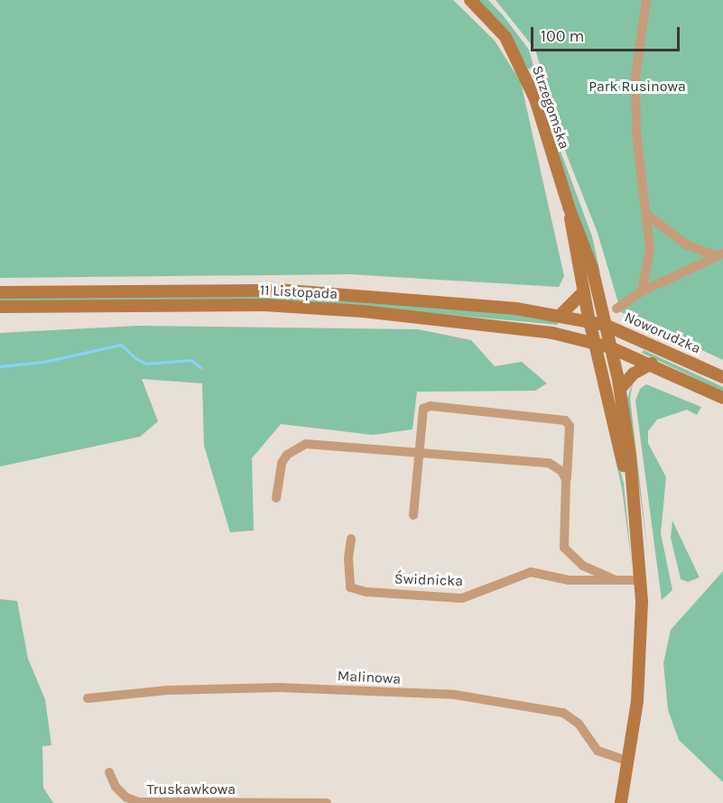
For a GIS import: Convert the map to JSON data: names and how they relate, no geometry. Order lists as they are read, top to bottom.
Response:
{
  "streets": {
    "main road": ["Strzegomska", "11 Listopada", "Noworudzka"],
    "street": ["Świdnicka", "Malinowa", "Truskawkowa"]
  },
  "crossings": [
    ["Strzegomska", "11 Listopada"],
    ["Strzegomska", "Noworudzka"],
    ["11 Listopada", "Noworudzka"]
  ],
  "parks": ["Park Rusinowa"],
  "scale_bar": "100 m"
}
